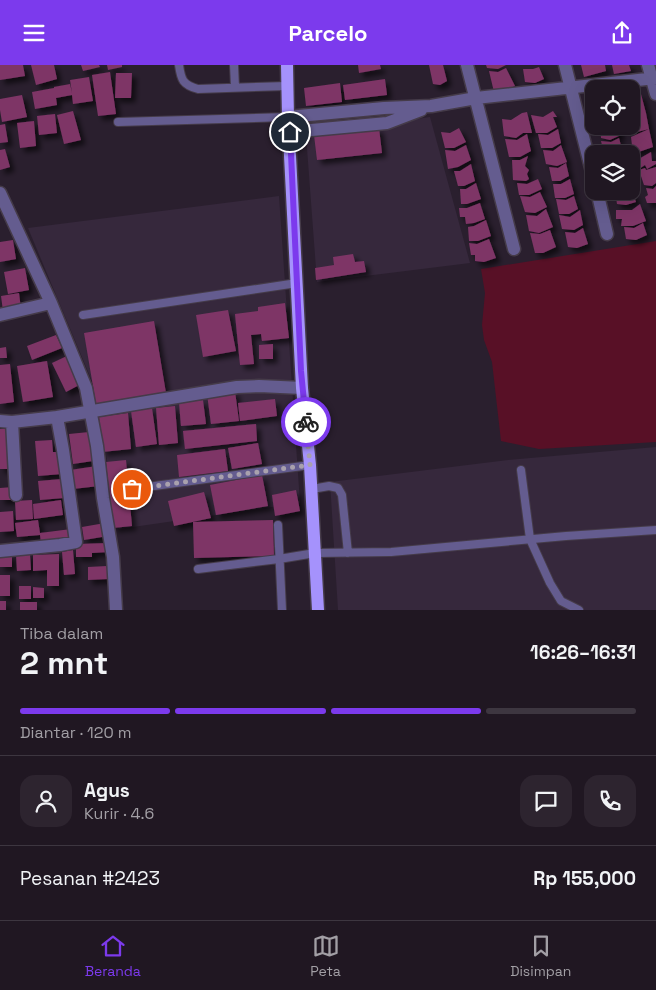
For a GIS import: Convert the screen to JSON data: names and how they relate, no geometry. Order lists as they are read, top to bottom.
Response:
{
  "page": {
    "header": "Parcelo",
    "heading": ["2 mnt", "Tiba dalam", "16:26–16:31"],
    "panel": [
      "Agus",
      "Kurir · 4.6",
      "Pesanan #2423",
      "Rp 155,000"
    ],
    "bar": "Diantar · 120 m",
    "tabs": ["Beranda", "Peta", "Disimpan"]
  }
}
